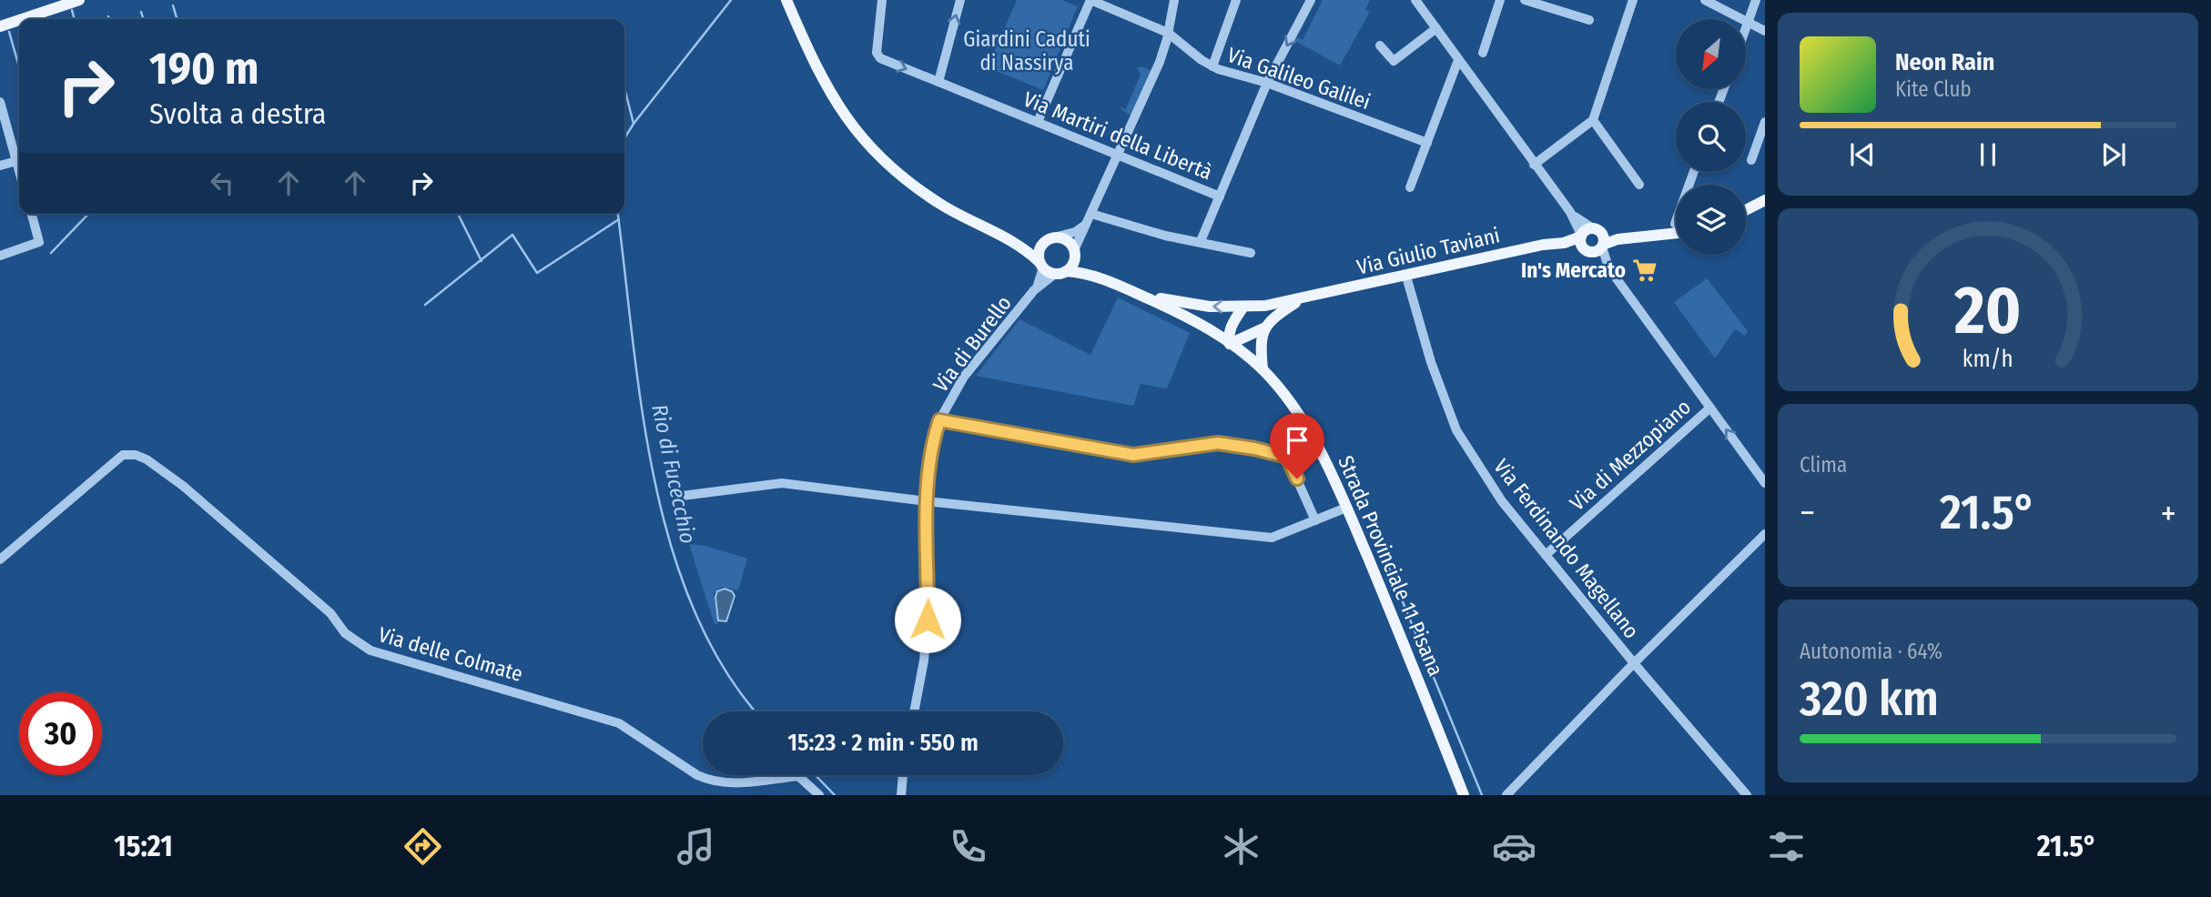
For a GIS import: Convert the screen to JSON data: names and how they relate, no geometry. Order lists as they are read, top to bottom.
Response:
{
  "streets": {
    "main road": ["Via Giulio Taviani", "Strada Provinciale 11 Pisana"],
    "street": [
      "Via Galileo Galilei",
      "Via Martiri della Libertà",
      "Via di Burello",
      "Via di Mezzopiano",
      "Via Ferdinando Magellano",
      "Via delle Colmate"
    ]
  },
  "crossings": [
    ["Via Giulio Taviani", "Via Ferdinando Magellano"],
    ["Via Giulio Taviani", "Strada Provinciale 11 Pisana"],
    ["Via di Burello", "Strada Provinciale 11 Pisana"],
    ["Via di Mezzopiano", "Via Ferdinando Magellano"]
  ],
  "water": ["Rio di Fucecchio"],
  "parks": ["Giardini Caduti di Nassirya"],
  "places": {
    "supermarket": ["In's Mercato"]
  },
  "north": "bottom left",
  "page": {
    "turn": ["190 m", "Svolta a destra"],
    "song": ["Neon Rain", "Kite Club"],
    "tile": [
      "Clima",
      ["Autonomia · 64%", "320 km"]
    ],
    "heat": ["−", "21.5°", "+"],
    "limit": "30",
    "trip": "15:23 · 2 min · 550 m",
    "tabs": ["15:21", "21.5°"],
    "gauge": ["20", "km/h"]
  }
}
